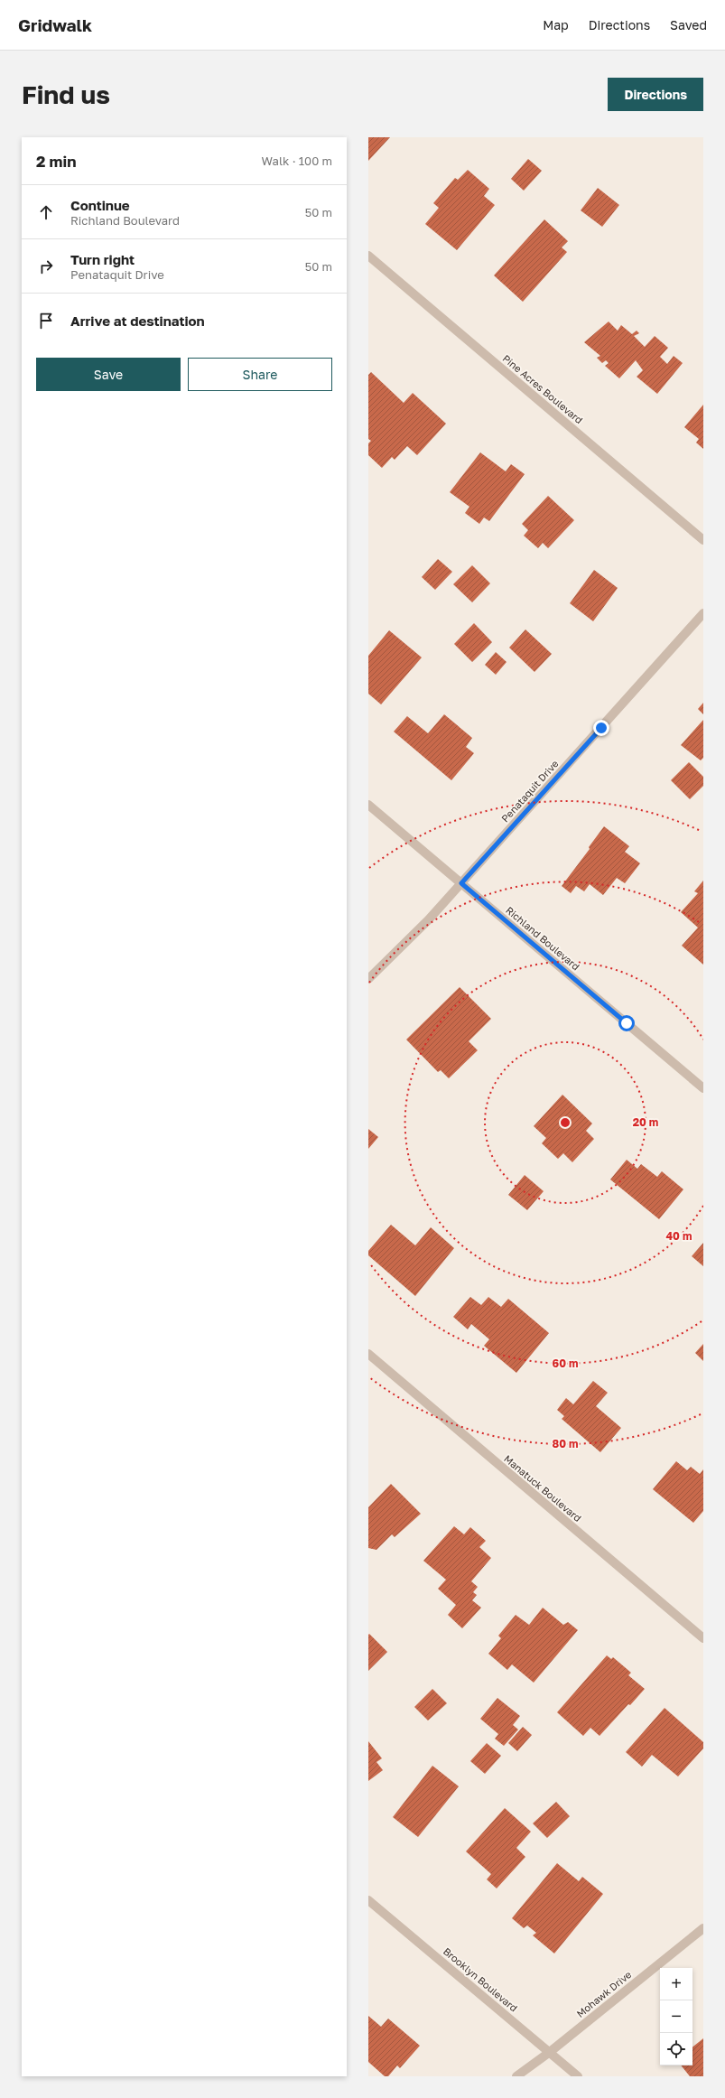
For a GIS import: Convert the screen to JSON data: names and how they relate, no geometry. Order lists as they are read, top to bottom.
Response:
{
  "streets": {
    "street": [
      "Pine Acres Boulevard",
      "Penataquit Drive",
      "Richland Boulevard",
      "Manatuck Boulevard",
      "Brooklyn Boulevard",
      "Mohawk Drive"
    ]
  },
  "crossings": [
    ["Penataquit Drive", "Richland Boulevard"],
    ["Brooklyn Boulevard", "Mohawk Drive"]
  ],
  "page": {
    "header": "Gridwalk",
    "nav": ["Map", "Directions", "Saved"],
    "buttons": [
      "Directions",
      ["Save", "Share"]
    ],
    "title": "Find us",
    "heading": ["2 min", "Walk · 100 m"],
    "list": [
      ["Continue", "Richland Boulevard", "50 m"],
      ["Turn right", "Penataquit Drive", "50 m"],
      "Arrive at destination"
    ],
    "map_buttons": ["+", "−"]
  },
  "rings": [
    "20 m",
    "40 m",
    "60 m",
    "80 m"
  ]
}
